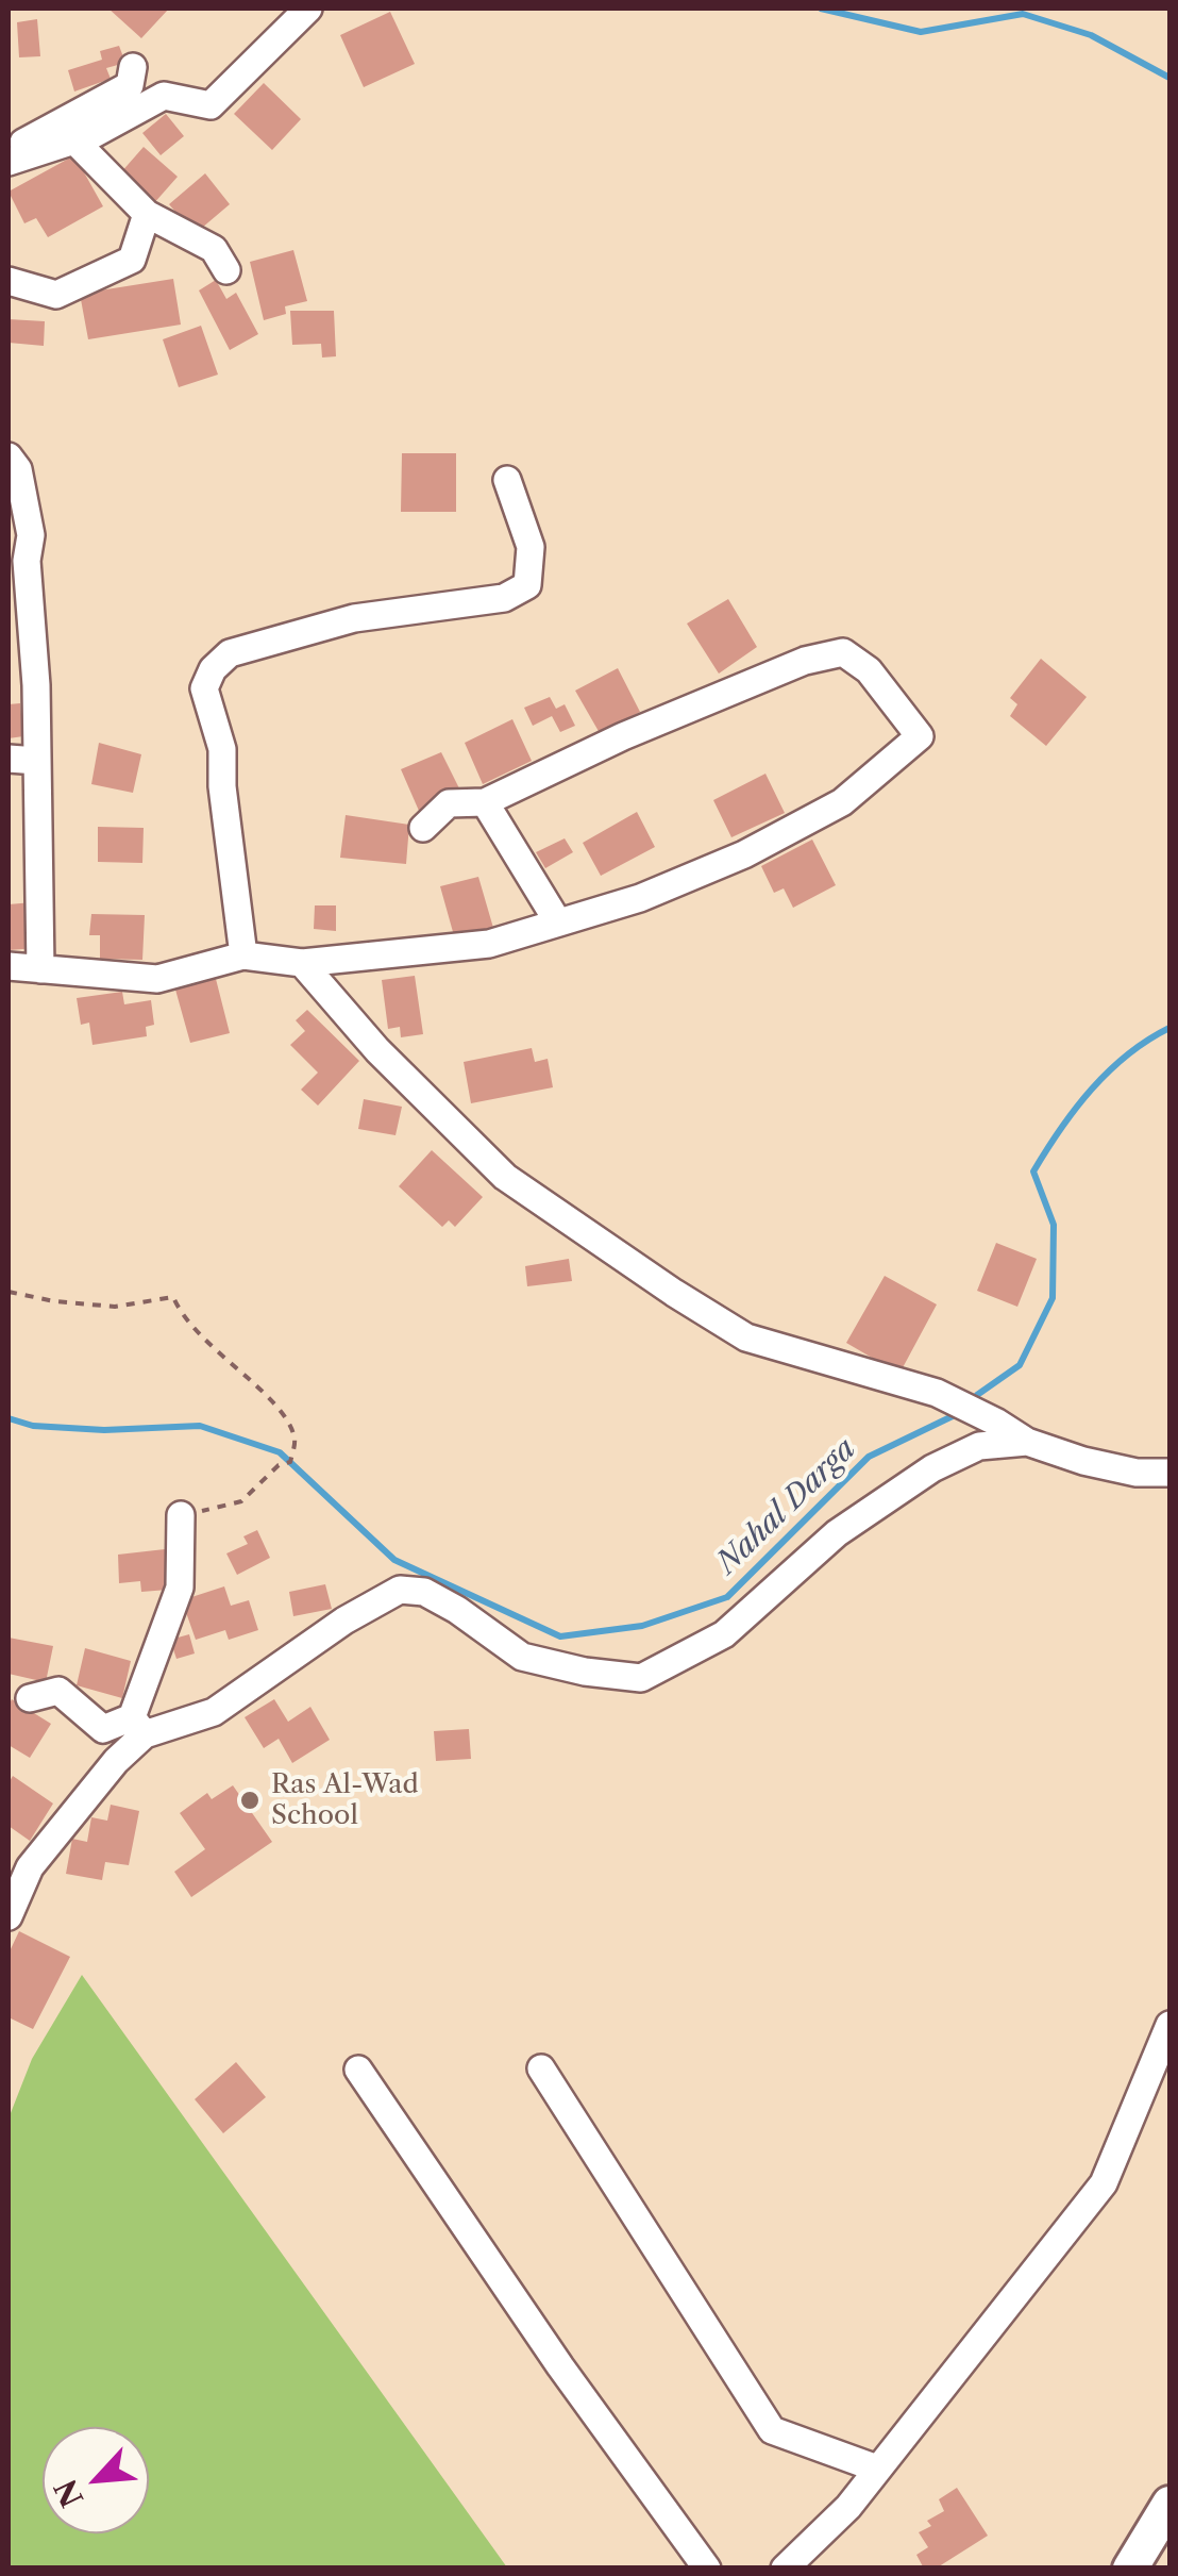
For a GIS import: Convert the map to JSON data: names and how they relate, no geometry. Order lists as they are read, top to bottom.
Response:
{
  "water": ["Nahal Darga"],
  "places": ["Ras Al-Wad School"],
  "north": "bottom left"
}
